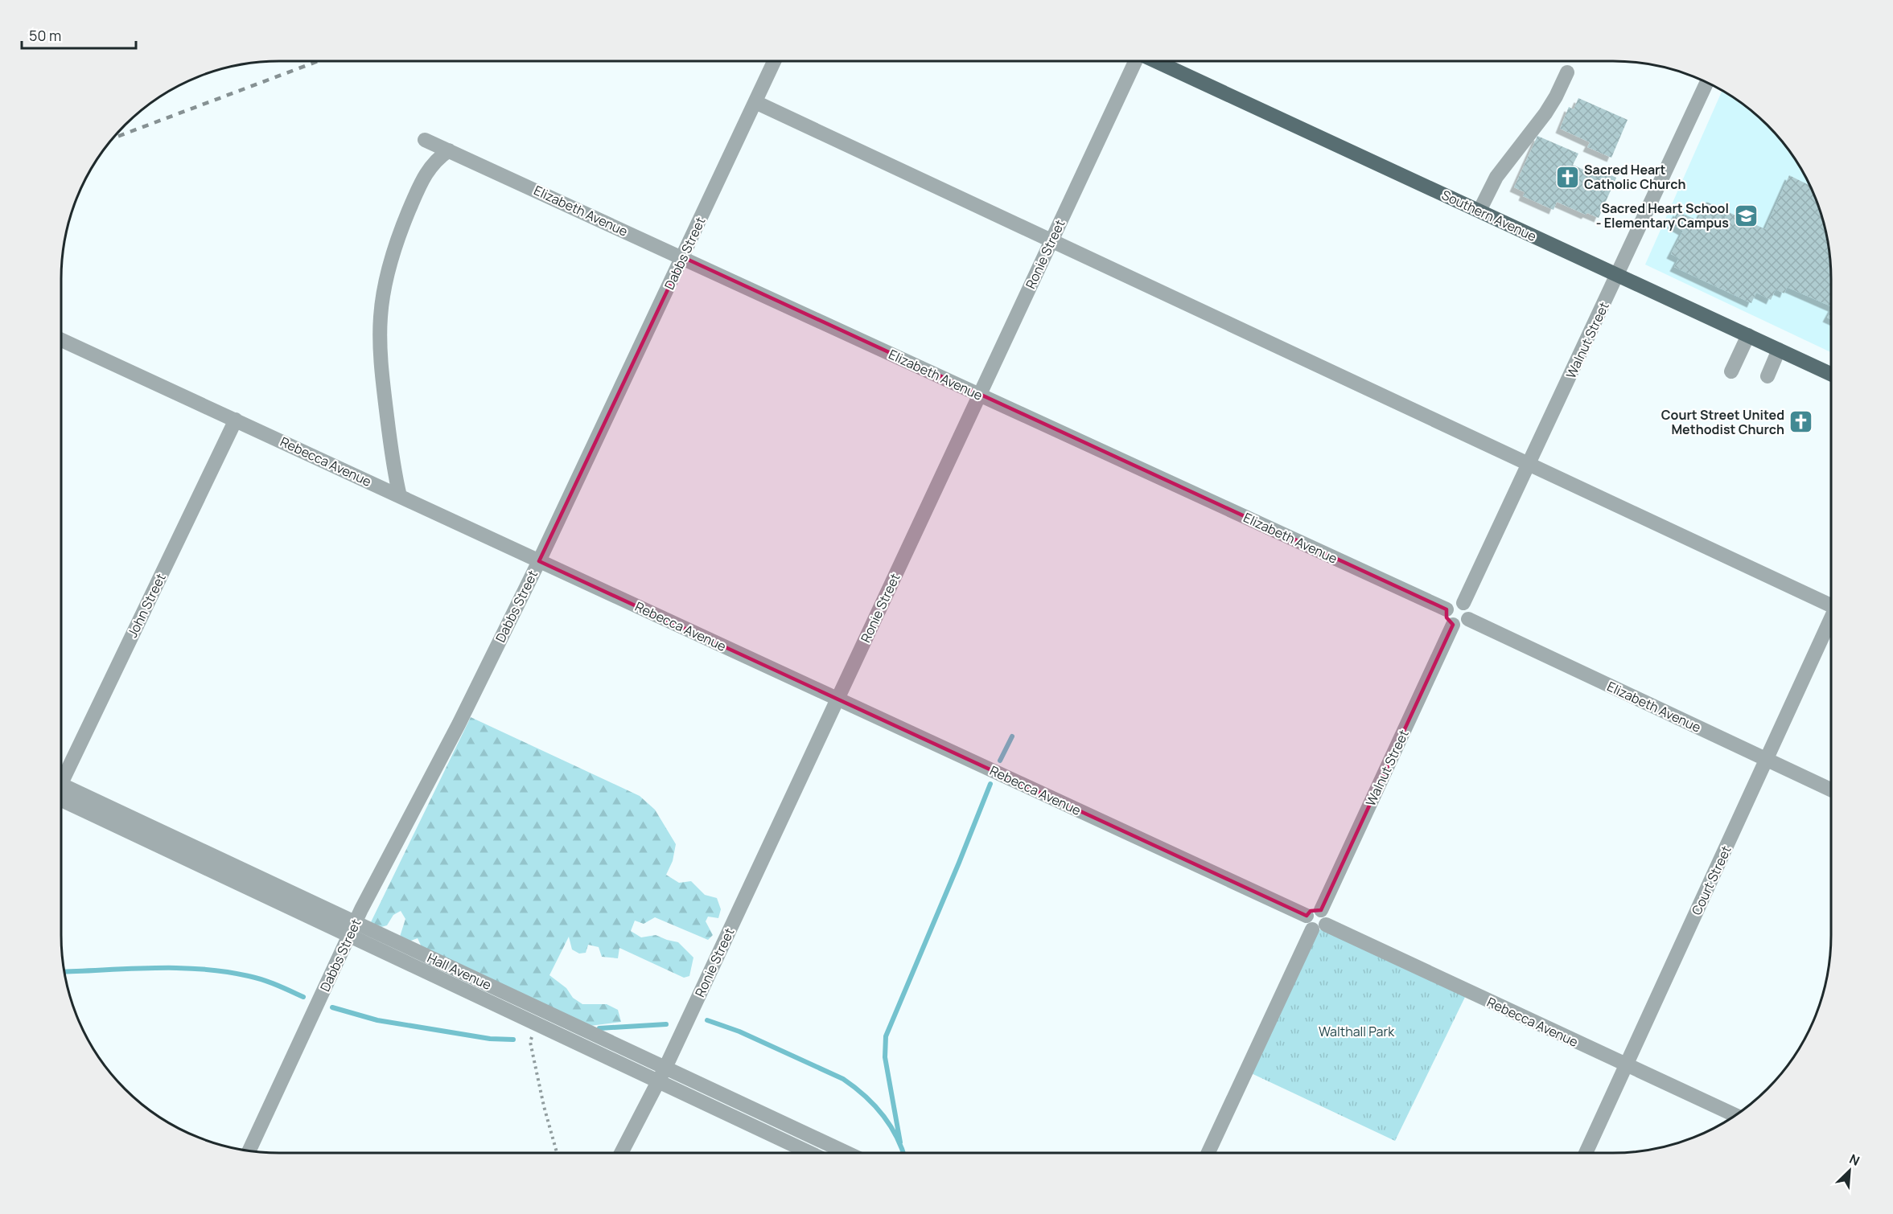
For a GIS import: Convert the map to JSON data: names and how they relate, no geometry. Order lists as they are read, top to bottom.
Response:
{
  "streets": {
    "main road": ["Southern Avenue"],
    "street": [
      "Elizabeth Avenue",
      "Dabbs Street",
      "Ronie Street",
      "Walnut Street",
      "Rebecca Avenue",
      "John Street",
      "Court Street",
      "Hall Avenue"
    ]
  },
  "crossings": [
    ["Elizabeth Avenue", "Dabbs Street"],
    ["Elizabeth Avenue", "Ronie Street"],
    ["Elizabeth Avenue", "Walnut Street"],
    ["Elizabeth Avenue", "Court Street"],
    ["Southern Avenue", "Walnut Street"],
    ["Dabbs Street", "Rebecca Avenue"],
    ["Dabbs Street", "Hall Avenue"],
    ["Ronie Street", "Rebecca Avenue"],
    ["Ronie Street", "Hall Avenue"],
    ["Walnut Street", "Rebecca Avenue"],
    ["Rebecca Avenue", "John Street"],
    ["Rebecca Avenue", "Court Street"]
  ],
  "parks": ["Walthall Park"],
  "places": {
    "church": ["Sacred Heart Catholic Church", "Court Street United Methodist Church"],
    "school or university": ["Sacred Heart School - Elementary Campus"]
  },
  "scale_bar": "50 m",
  "north": "top right"
}
